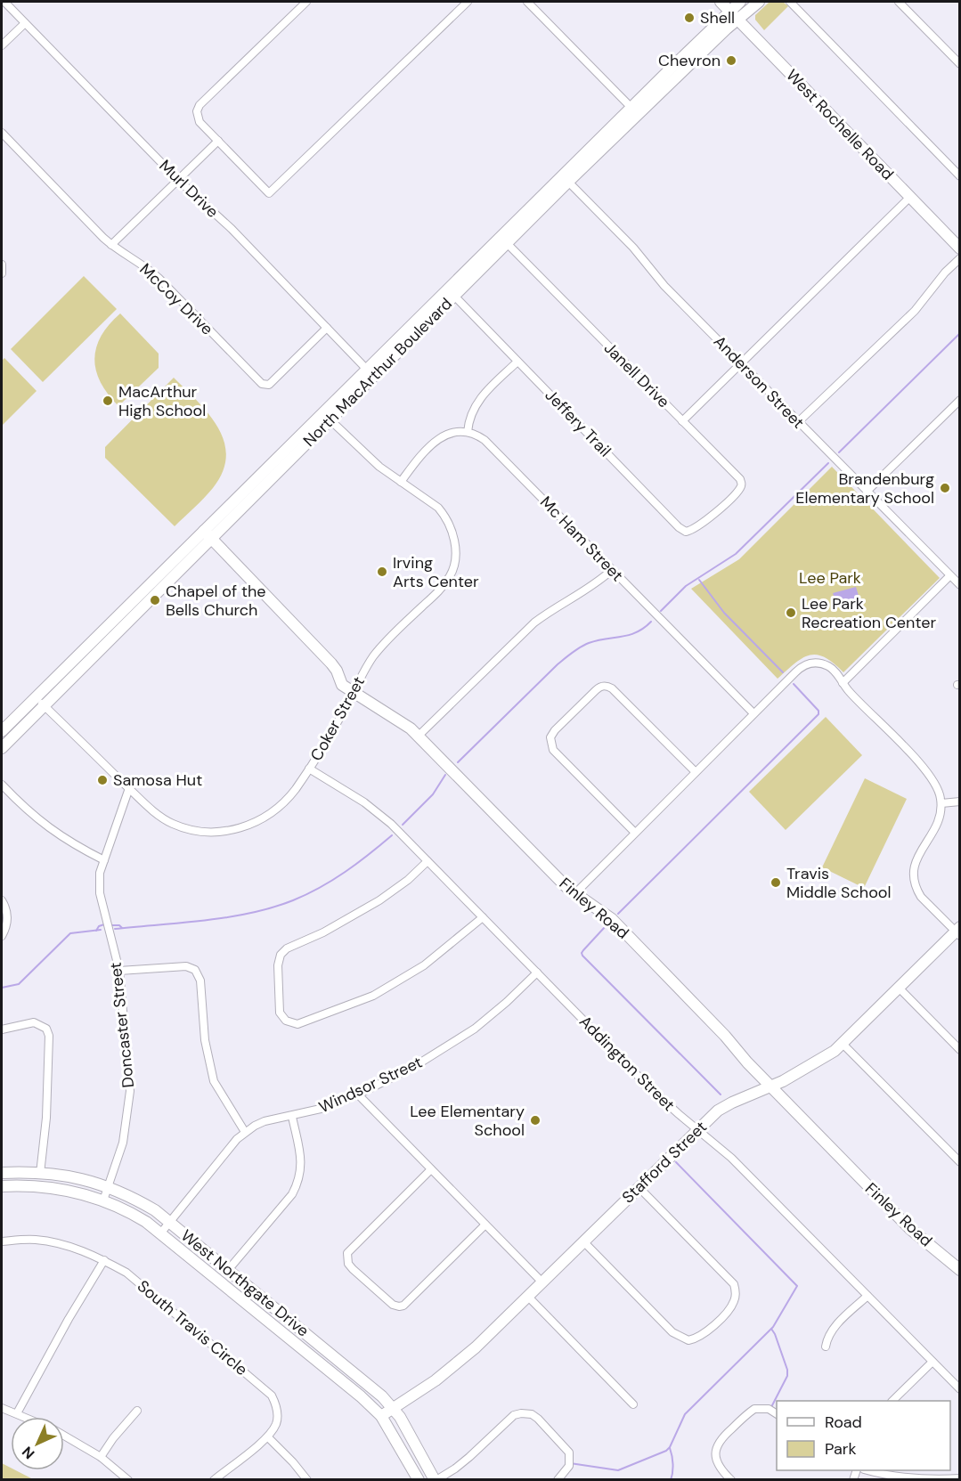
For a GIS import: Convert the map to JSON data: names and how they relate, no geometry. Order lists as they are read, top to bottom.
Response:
{
  "streets": {
    "main road": [
      "West Rochelle Road",
      "North MacArthur Boulevard",
      "Finley Road",
      "Stafford Street",
      "West Northgate Drive"
    ],
    "street": [
      "Murl Drive",
      "McCoy Drive",
      "Janell Drive",
      "Anderson Street",
      "Jeffery Trail",
      "Mc Ham Street",
      "Coker Street",
      "Doncaster Street",
      "Addington Street",
      "Windsor Street",
      "South Travis Circle"
    ]
  },
  "crossings": [
    ["West Rochelle Road", "North MacArthur Boulevard"],
    ["Murl Drive", "McCoy Drive"],
    ["Murl Drive", "North MacArthur Boulevard"],
    ["North MacArthur Boulevard", "Janell Drive"],
    ["North MacArthur Boulevard", "Anderson Street"],
    ["North MacArthur Boulevard", "Jeffery Trail"],
    ["North MacArthur Boulevard", "Coker Street"],
    ["North MacArthur Boulevard", "Finley Road"],
    ["Janell Drive", "Jeffery Trail"],
    ["Coker Street", "Finley Road"],
    ["Coker Street", "Doncaster Street"],
    ["Coker Street", "Addington Street"],
    ["Finley Road", "Stafford Street"],
    ["Doncaster Street", "West Northgate Drive"],
    ["Addington Street", "Windsor Street"],
    ["Addington Street", "Stafford Street"],
    ["Windsor Street", "West Northgate Drive"],
    ["Stafford Street", "West Northgate Drive"]
  ],
  "parks": ["Lee Park"],
  "places": [
    "Shell",
    "Chevron",
    "MacArthur High School",
    "Brandenburg Elementary School",
    "Irving Arts Center",
    "Chapel of the Bells Church",
    "Lee Park Recreation Center",
    "Samosa Hut",
    "Travis Middle School",
    "Lee Elementary School"
  ],
  "legend": ["Road", "Park"],
  "north": "bottom left"
}
